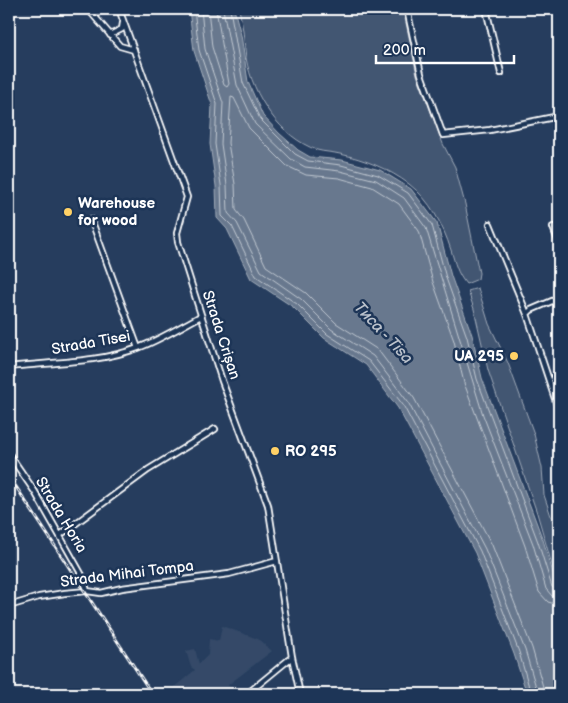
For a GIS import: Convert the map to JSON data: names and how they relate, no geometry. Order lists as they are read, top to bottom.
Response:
{
  "streets": {
    "street": [
      "Strada Crișan",
      "Strada Tisei",
      "Strada Horia",
      "Strada Mihai Tompa"
    ]
  },
  "crossings": [
    ["Strada Crișan", "Strada Tisei"],
    ["Strada Crișan", "Strada Mihai Tompa"],
    ["Strada Horia", "Strada Mihai Tompa"]
  ],
  "water": ["Тиса - Tisa"],
  "places": ["Warehouse for wood", "UA 295", "RO 295"],
  "scale_bar": "200 m"
}
